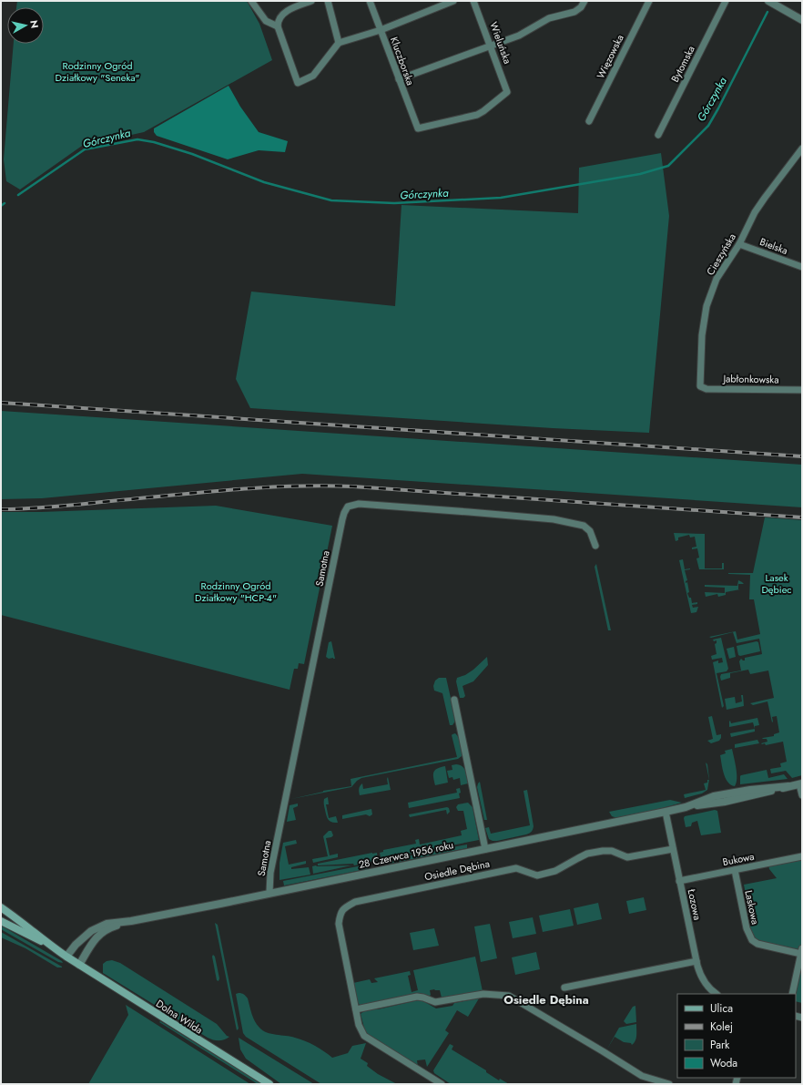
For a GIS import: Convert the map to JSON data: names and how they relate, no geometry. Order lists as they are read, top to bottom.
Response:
{
  "streets": {
    "main road": ["Dolna Wilda"],
    "street": [
      "Wieluńska",
      "Więzowska",
      "Kluczborska",
      "Bytomska",
      "Bielska",
      "Cieszyńska",
      "Jabłonkowska",
      "Samotna",
      "28 Czerwca 1956 roku",
      "Bukowa",
      "Osiedle Dębina",
      "Łozowa",
      "Laskowa"
    ]
  },
  "crossings": [
    ["Wieluńska", "Kluczborska"],
    ["Bielska", "Cieszyńska"],
    ["Cieszyńska", "Jabłonkowska"],
    ["Samotna", "28 Czerwca 1956 roku"],
    ["28 Czerwca 1956 roku", "Łozowa"],
    ["28 Czerwca 1956 roku", "Dolna Wilda"],
    ["Bukowa", "Łozowa"],
    ["Bukowa", "Laskowa"],
    ["Osiedle Dębina", "Łozowa"]
  ],
  "districts": ["Osiedle Dębina"],
  "water": ["Górczynka"],
  "parks": ["Rodzinny Ogród Działkowy \"Seneka\"", "Lasek Dębiec", "Rodzinny Ogród Działkowy \"HCP-4\""],
  "legend": [
    "Ulica",
    "Kolej",
    "Park",
    "Woda"
  ],
  "north": "right"
}
